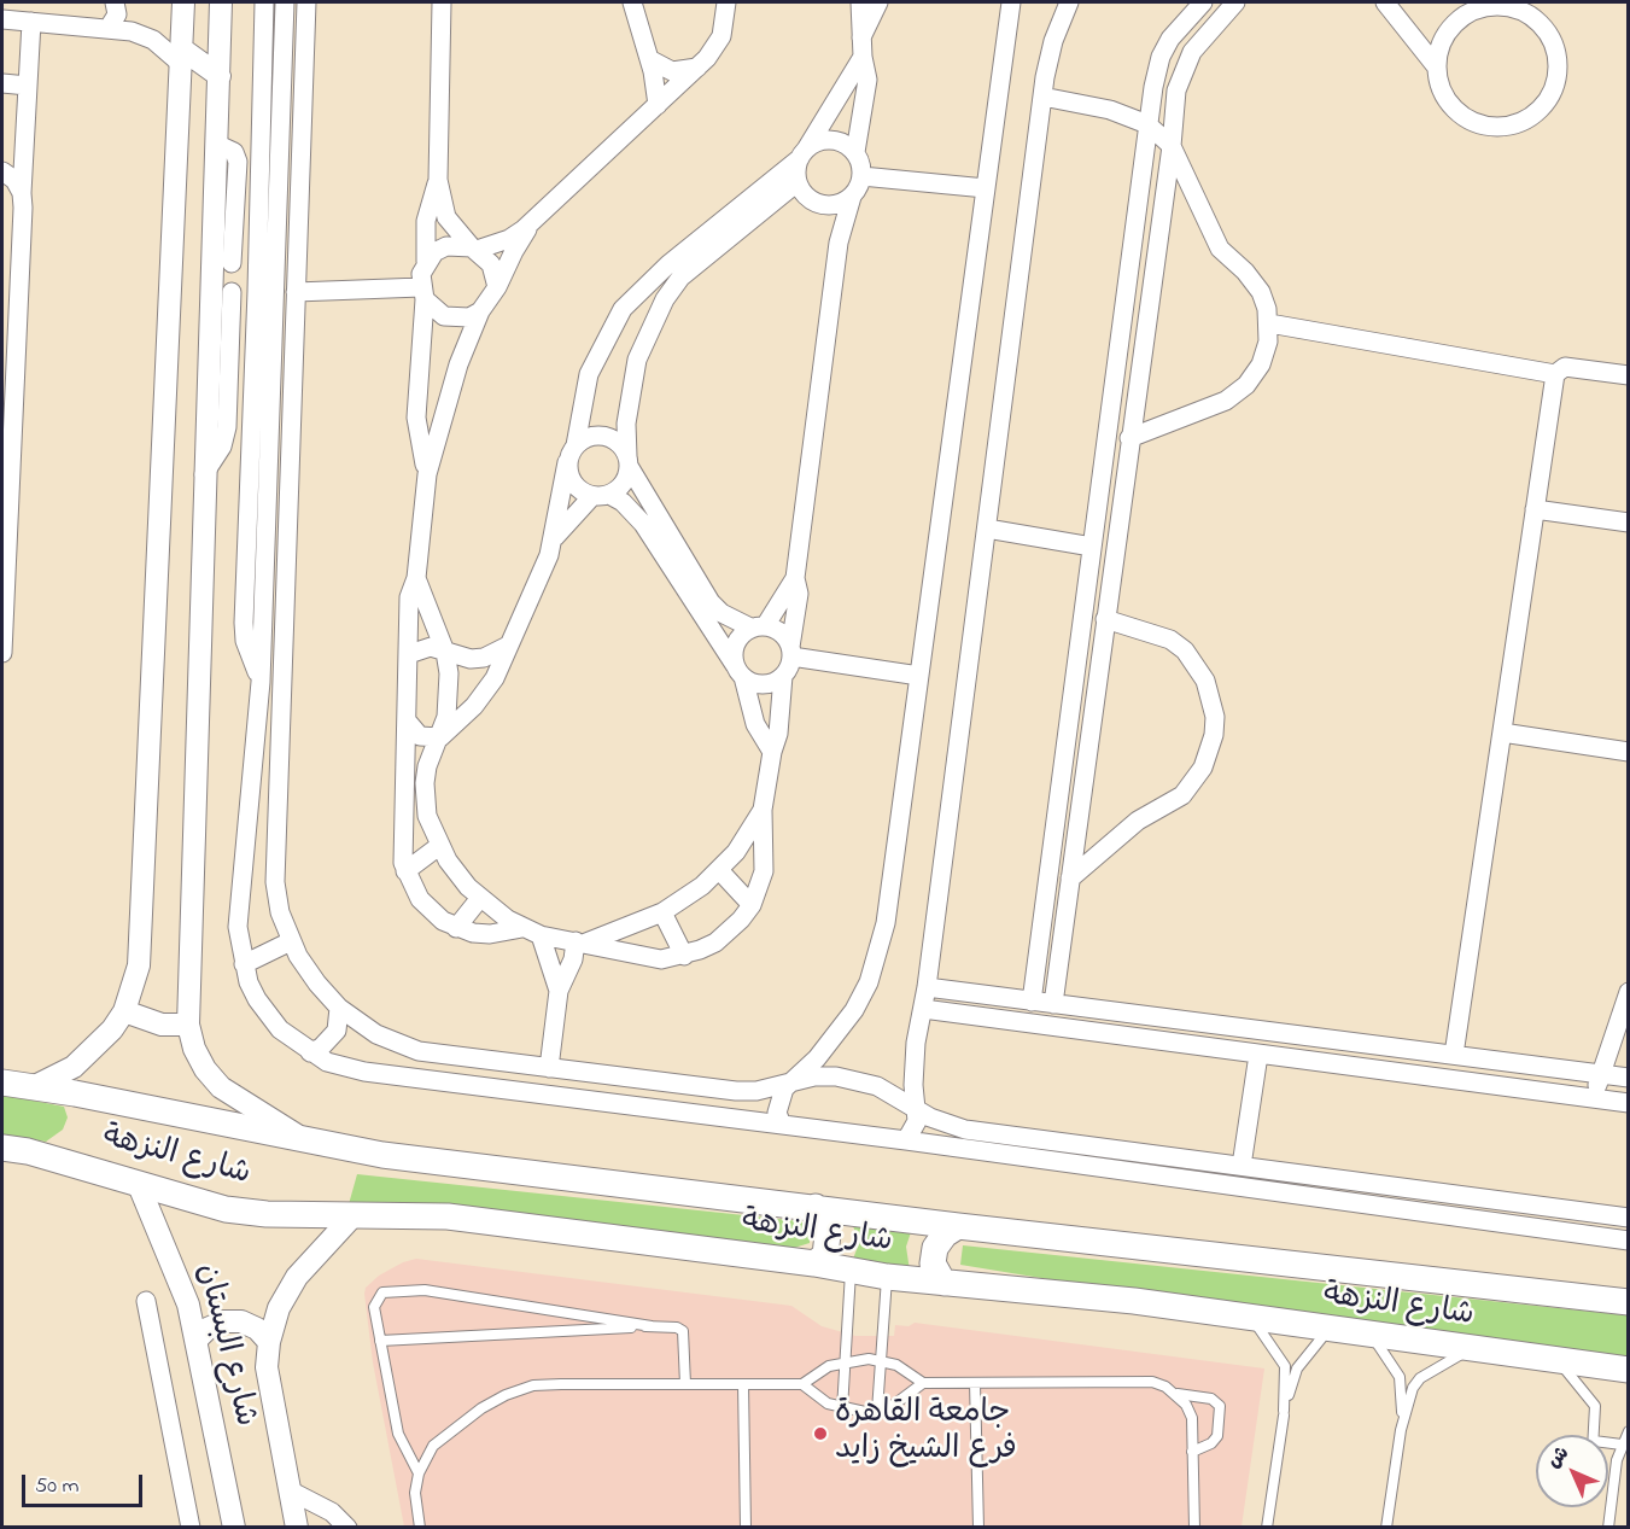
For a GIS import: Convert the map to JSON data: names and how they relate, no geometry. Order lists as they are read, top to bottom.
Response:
{
  "streets": {
    "main road": ["شارع النزهة"],
    "street": ["شارع البستان"]
  },
  "crossings": [
    ["شارع النزهة", "شارع البستان"]
  ],
  "places": ["جامعة القاهرة فرع الشيخ زايد"],
  "scale_bar": "50 m",
  "north": "top left"
}
